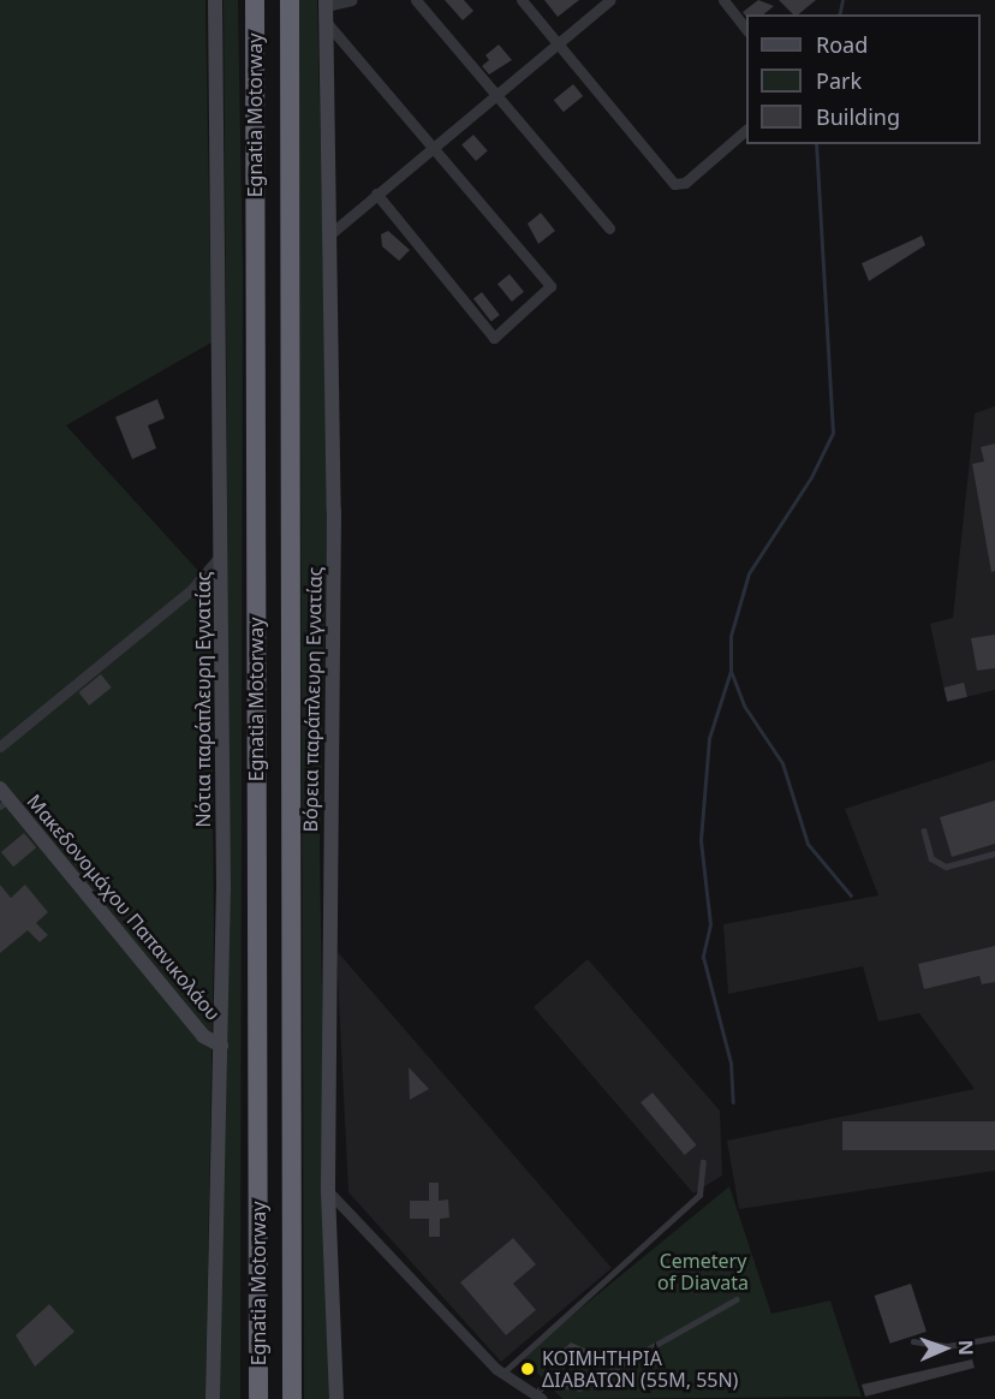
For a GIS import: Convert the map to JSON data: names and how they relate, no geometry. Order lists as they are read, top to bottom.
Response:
{
  "streets": {
    "highway": ["Egnatia Motorway"],
    "street": ["Νότια παράπλευρη Εγνατίας", "Βόρεια παράπλευρη Εγνατίας", "Μακεδονομάχου Παπανικολάου"]
  },
  "crossings": [
    ["Νότια παράπλευρη Εγνατίας", "Μακεδονομάχου Παπανικολάου"]
  ],
  "parks": ["Cemetery of Diavata"],
  "places": ["ΚΟΙΜΗΤΗΡΙΑ ΔΙΑΒΑΤΩΝ (55Μ, 55Ν)"],
  "legend": ["Road", "Park", "Building"],
  "north": "right"
}
